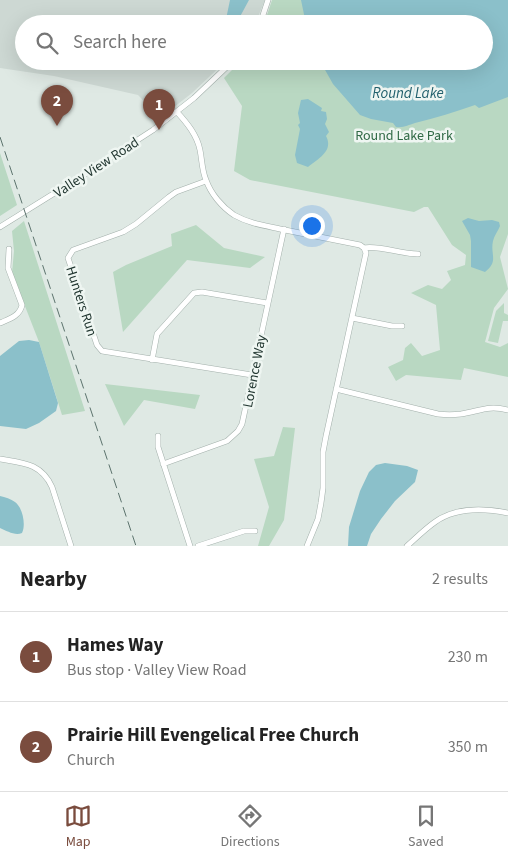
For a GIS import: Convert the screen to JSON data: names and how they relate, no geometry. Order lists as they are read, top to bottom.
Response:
{
  "streets": {
    "street": ["Valley View Road", "Hunters Run", "Lorence Way"]
  },
  "crossings": [
    ["Hunters Run", "Lorence Way"]
  ],
  "water": ["Round Lake"],
  "parks": ["Round Lake Park"],
  "page": {
    "search": "Search here",
    "pins": ["2", "1"],
    "heading": ["Nearby", "2 results"],
    "list": [
      {
        "mark": "1",
        "name": "Hames Way",
        "note": "Bus stop · Valley View Road",
        "value": "230 m"
      },
      {
        "mark": "2",
        "name": "Prairie Hill Evengelical Free Church",
        "note": "Church",
        "value": "350 m"
      }
    ],
    "nav": ["Map", "Directions", "Saved"]
  }
}
